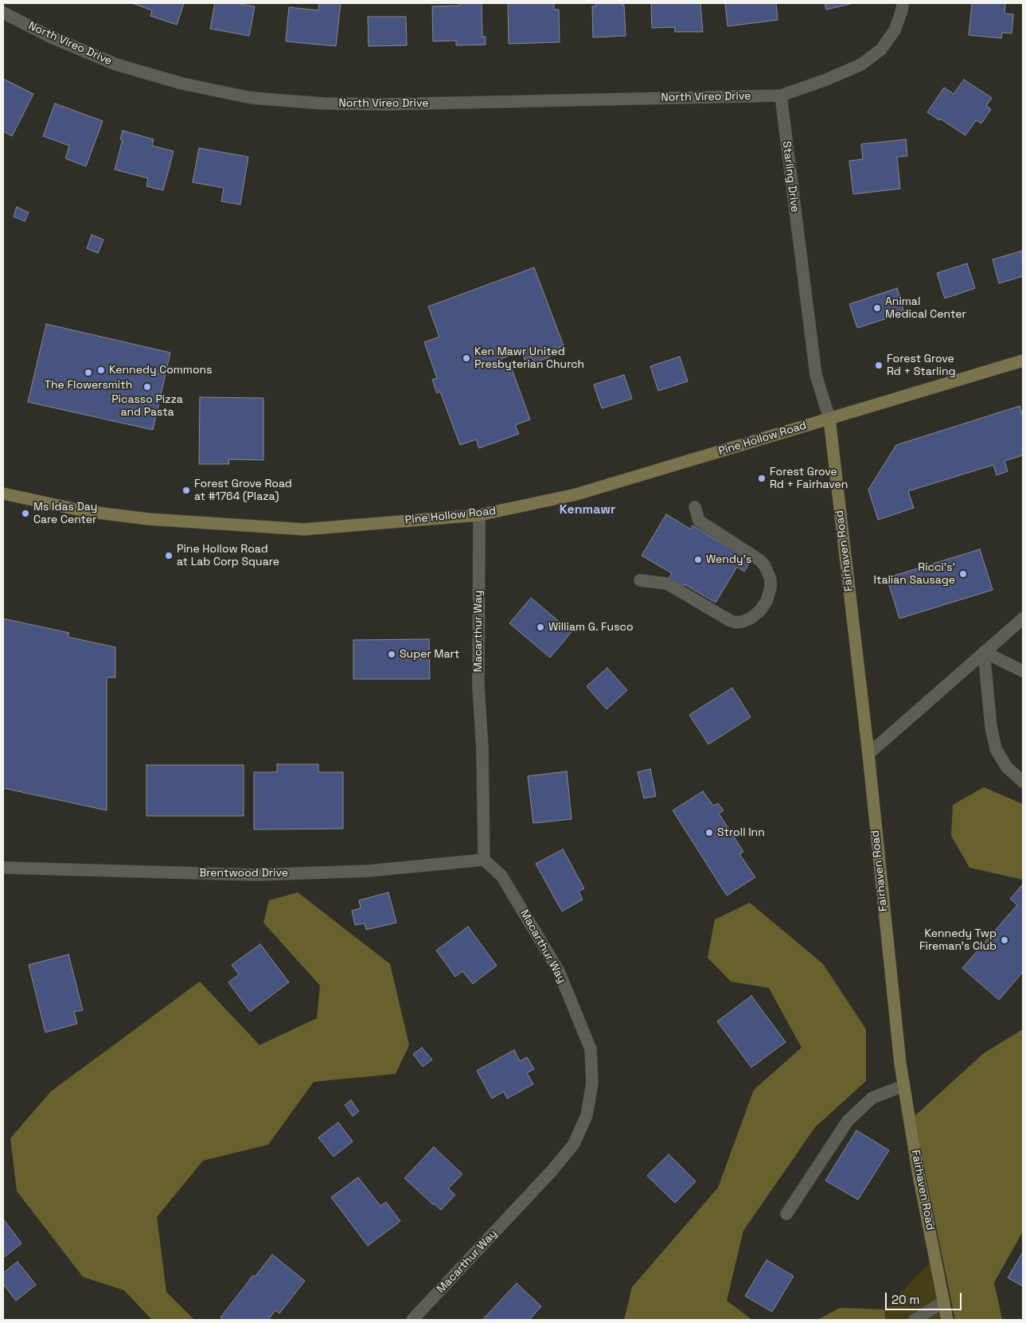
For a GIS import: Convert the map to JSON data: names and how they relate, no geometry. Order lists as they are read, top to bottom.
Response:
{
  "streets": {
    "street": [
      "North Vireo Drive",
      "Starling Drive",
      "Pine Hollow Road",
      "Fairhaven Road",
      "Macarthur Way",
      "Brentwood Drive"
    ]
  },
  "crossings": [
    ["North Vireo Drive", "Starling Drive"],
    ["Starling Drive", "Pine Hollow Road"],
    ["Starling Drive", "Fairhaven Road"],
    ["Pine Hollow Road", "Fairhaven Road"],
    ["Pine Hollow Road", "Macarthur Way"],
    ["Macarthur Way", "Brentwood Drive"]
  ],
  "districts": ["Kenmawr"],
  "places": [
    "Animal Medical Center",
    "Ken Mawr United Presbyterian Church",
    "Forest Grove Rd + Starling",
    "Kennedy Commons",
    "The Flowersmith",
    "Picasso Pizza and Pasta",
    "Forest Grove Rd + Fairhaven",
    "Forest Grove Road at #1764 (Plaza)",
    "Ms Idas Day Care Center",
    "Pine Hollow Road at Lab Corp Square",
    "Wendy's",
    "Ricci's' Italian Sausage",
    "William G. Fusco",
    "Super Mart",
    "Stroll Inn",
    "Kennedy Twp Fireman's Club"
  ],
  "scale_bar": "20 m"
}
